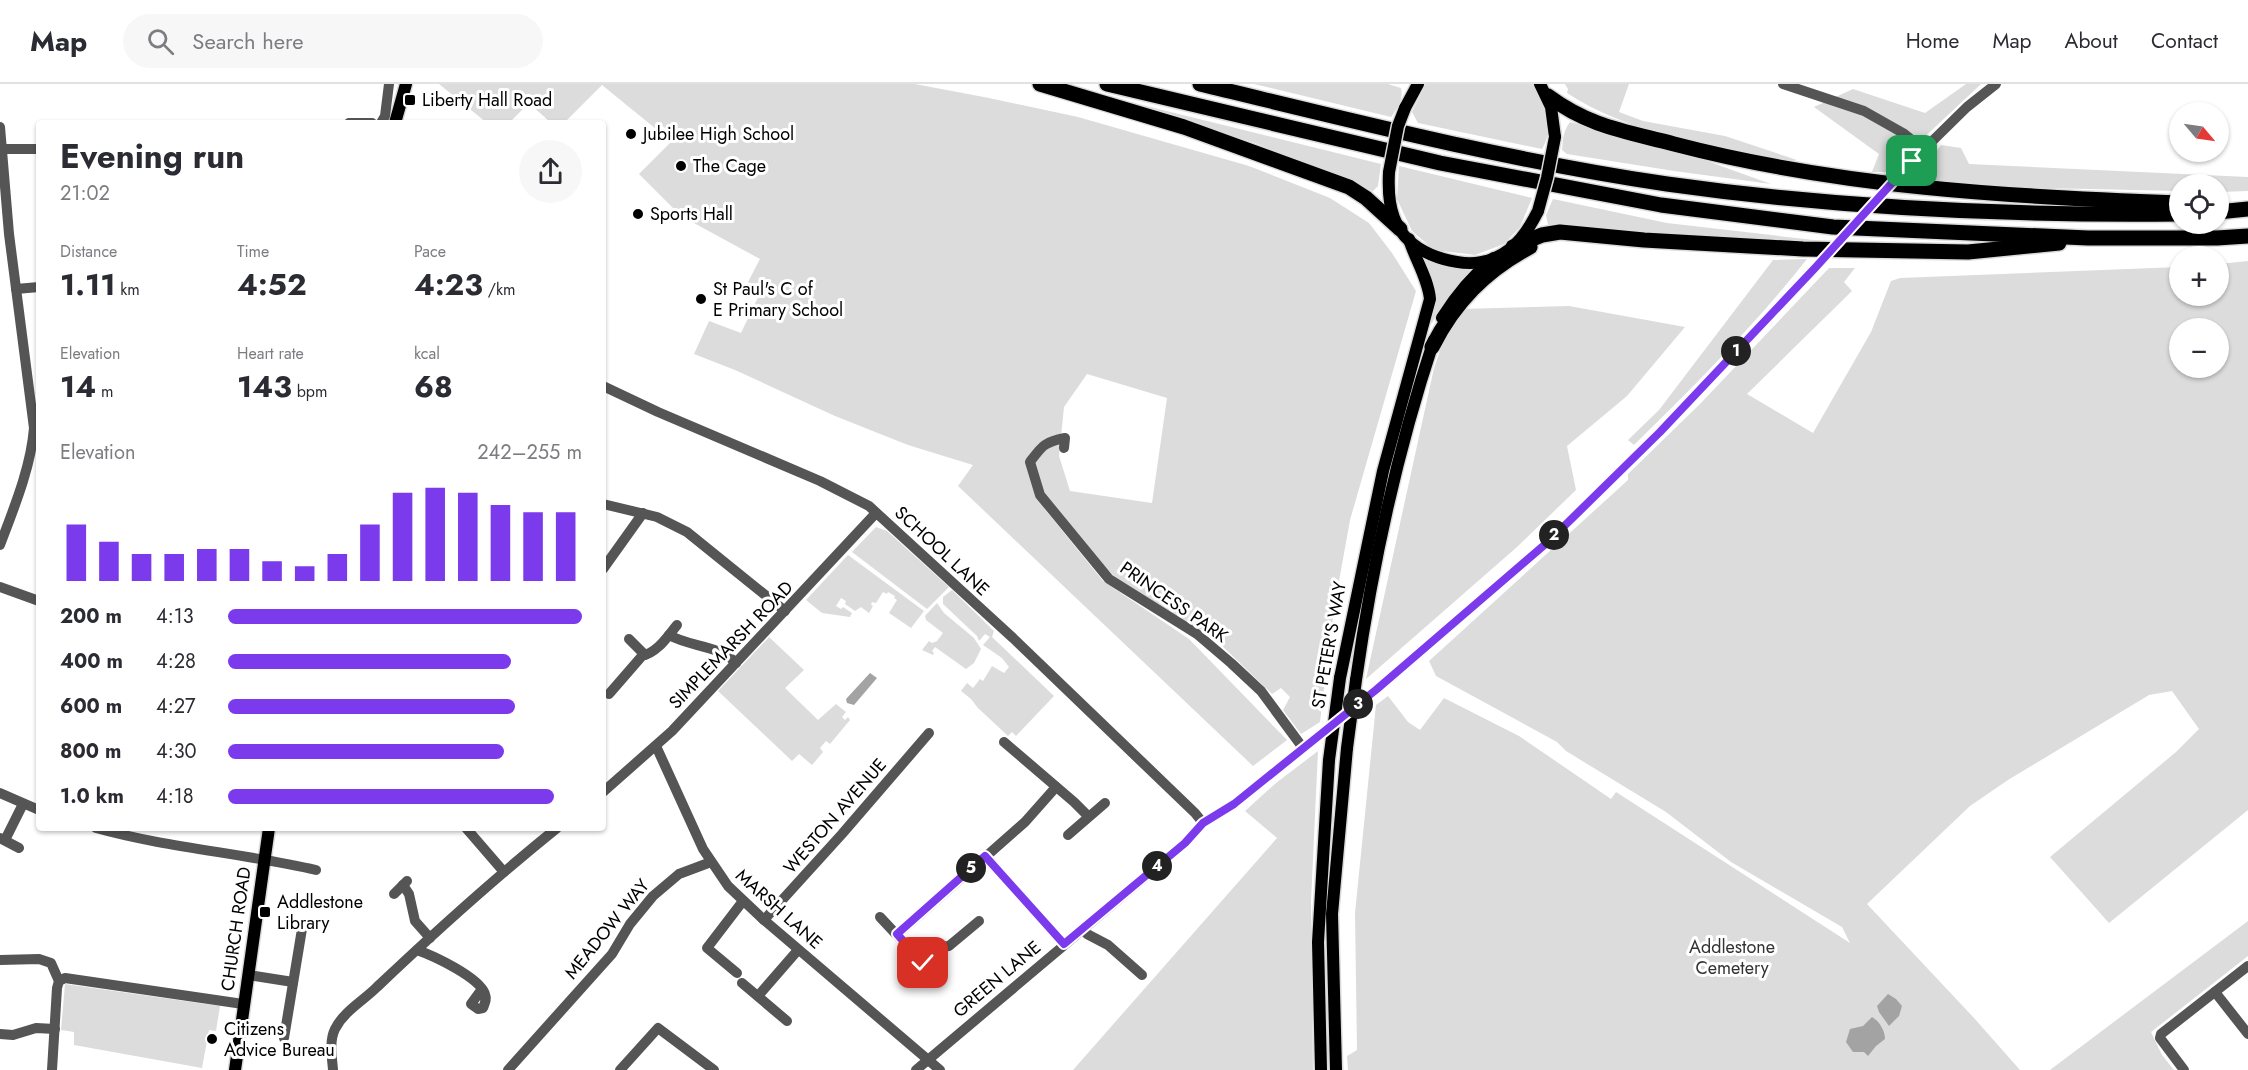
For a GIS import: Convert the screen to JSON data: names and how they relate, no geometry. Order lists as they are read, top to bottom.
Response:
{
  "streets": {
    "main road": ["ST PETER'S WAY", "CHURCH ROAD"],
    "street": [
      "SCHOOL LANE",
      "PRINCESS PARK",
      "SIMPLEMARSH ROAD",
      "WESTON AVENUE",
      "MARSH LANE",
      "MEADOW WAY",
      "GREEN LANE"
    ]
  },
  "crossings": [
    ["SCHOOL LANE", "SIMPLEMARSH ROAD"],
    ["SCHOOL LANE", "GREEN LANE"],
    ["PRINCESS PARK", "GREEN LANE"],
    ["SIMPLEMARSH ROAD", "MARSH LANE"],
    ["WESTON AVENUE", "MARSH LANE"],
    ["MARSH LANE", "MEADOW WAY"],
    ["MARSH LANE", "GREEN LANE"]
  ],
  "parks": ["Addlestone Cemetery"],
  "places": {
    "transit": ["Liberty Hall Road", "Addlestone Library"],
    "other": [
      "Jubilee High School",
      "The Cage",
      "Sports Hall",
      "St Paul's C of E Primary School",
      "Citizens Advice Bureau"
    ]
  },
  "north": "bottom right",
  "page": {
    "header": "Map",
    "search": "Search here",
    "nav": [
      "Home",
      "Map",
      "About",
      "Contact"
    ],
    "map_buttons": ["+", "−"],
    "heading": ["Evening run", "21:02"],
    "stats": [
      ["Distance", "1.11 km"],
      ["Time", "4:52"],
      ["Pace", "4:23 /km"],
      ["Elevation", "14 m"],
      ["Heart rate", "143 bpm"],
      ["kcal", "68"]
    ],
    "pins": [
      "1",
      "2",
      "3",
      "4",
      "5"
    ],
    "chart": ["Elevation", "242–255 m"],
    "list": [
      {
        "name": "200 m",
        "note": "4:13"
      },
      {
        "name": "400 m",
        "note": "4:28"
      },
      {
        "name": "600 m",
        "note": "4:27"
      },
      {
        "name": "800 m",
        "note": "4:30"
      },
      {
        "name": "1.0 km",
        "note": "4:18"
      }
    ]
  }
}
